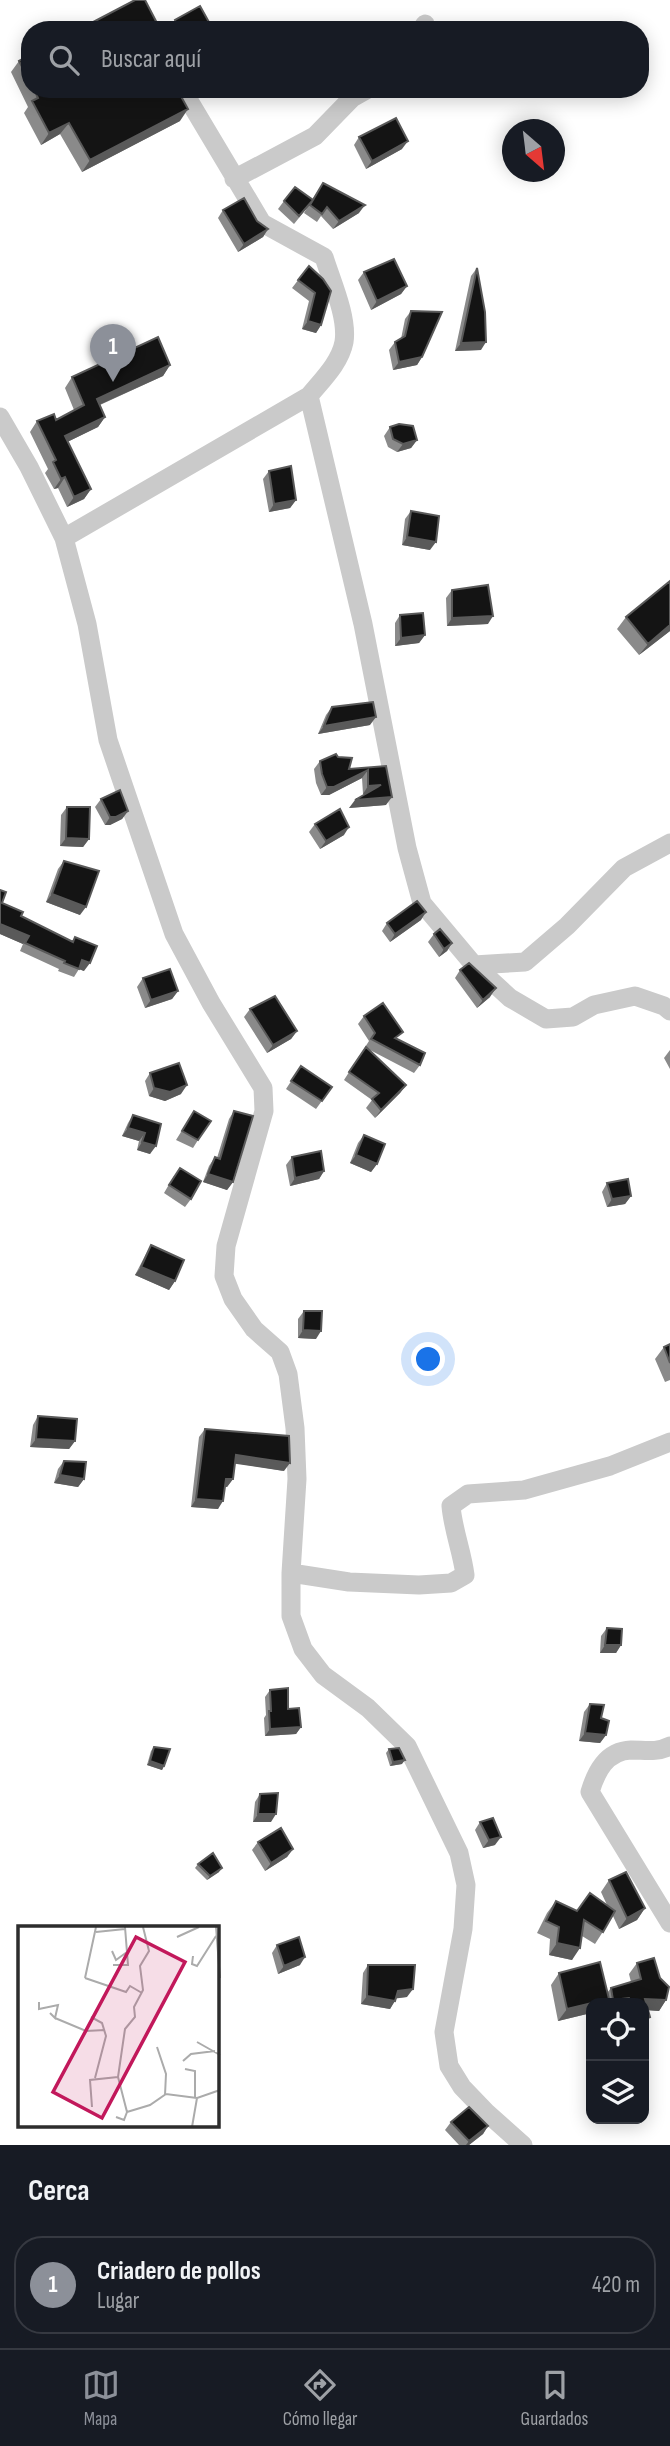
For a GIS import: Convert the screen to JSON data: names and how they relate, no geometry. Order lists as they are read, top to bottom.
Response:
{
  "north": "bottom right",
  "page": {
    "search": "Buscar aquí",
    "pins": "1",
    "heading": "Cerca",
    "list": [
      {
        "mark": "1",
        "name": "Criadero de pollos",
        "note": "Lugar",
        "value": "420 m"
      }
    ],
    "nav": ["Mapa", "Cómo llegar", "Guardados"]
  }
}
